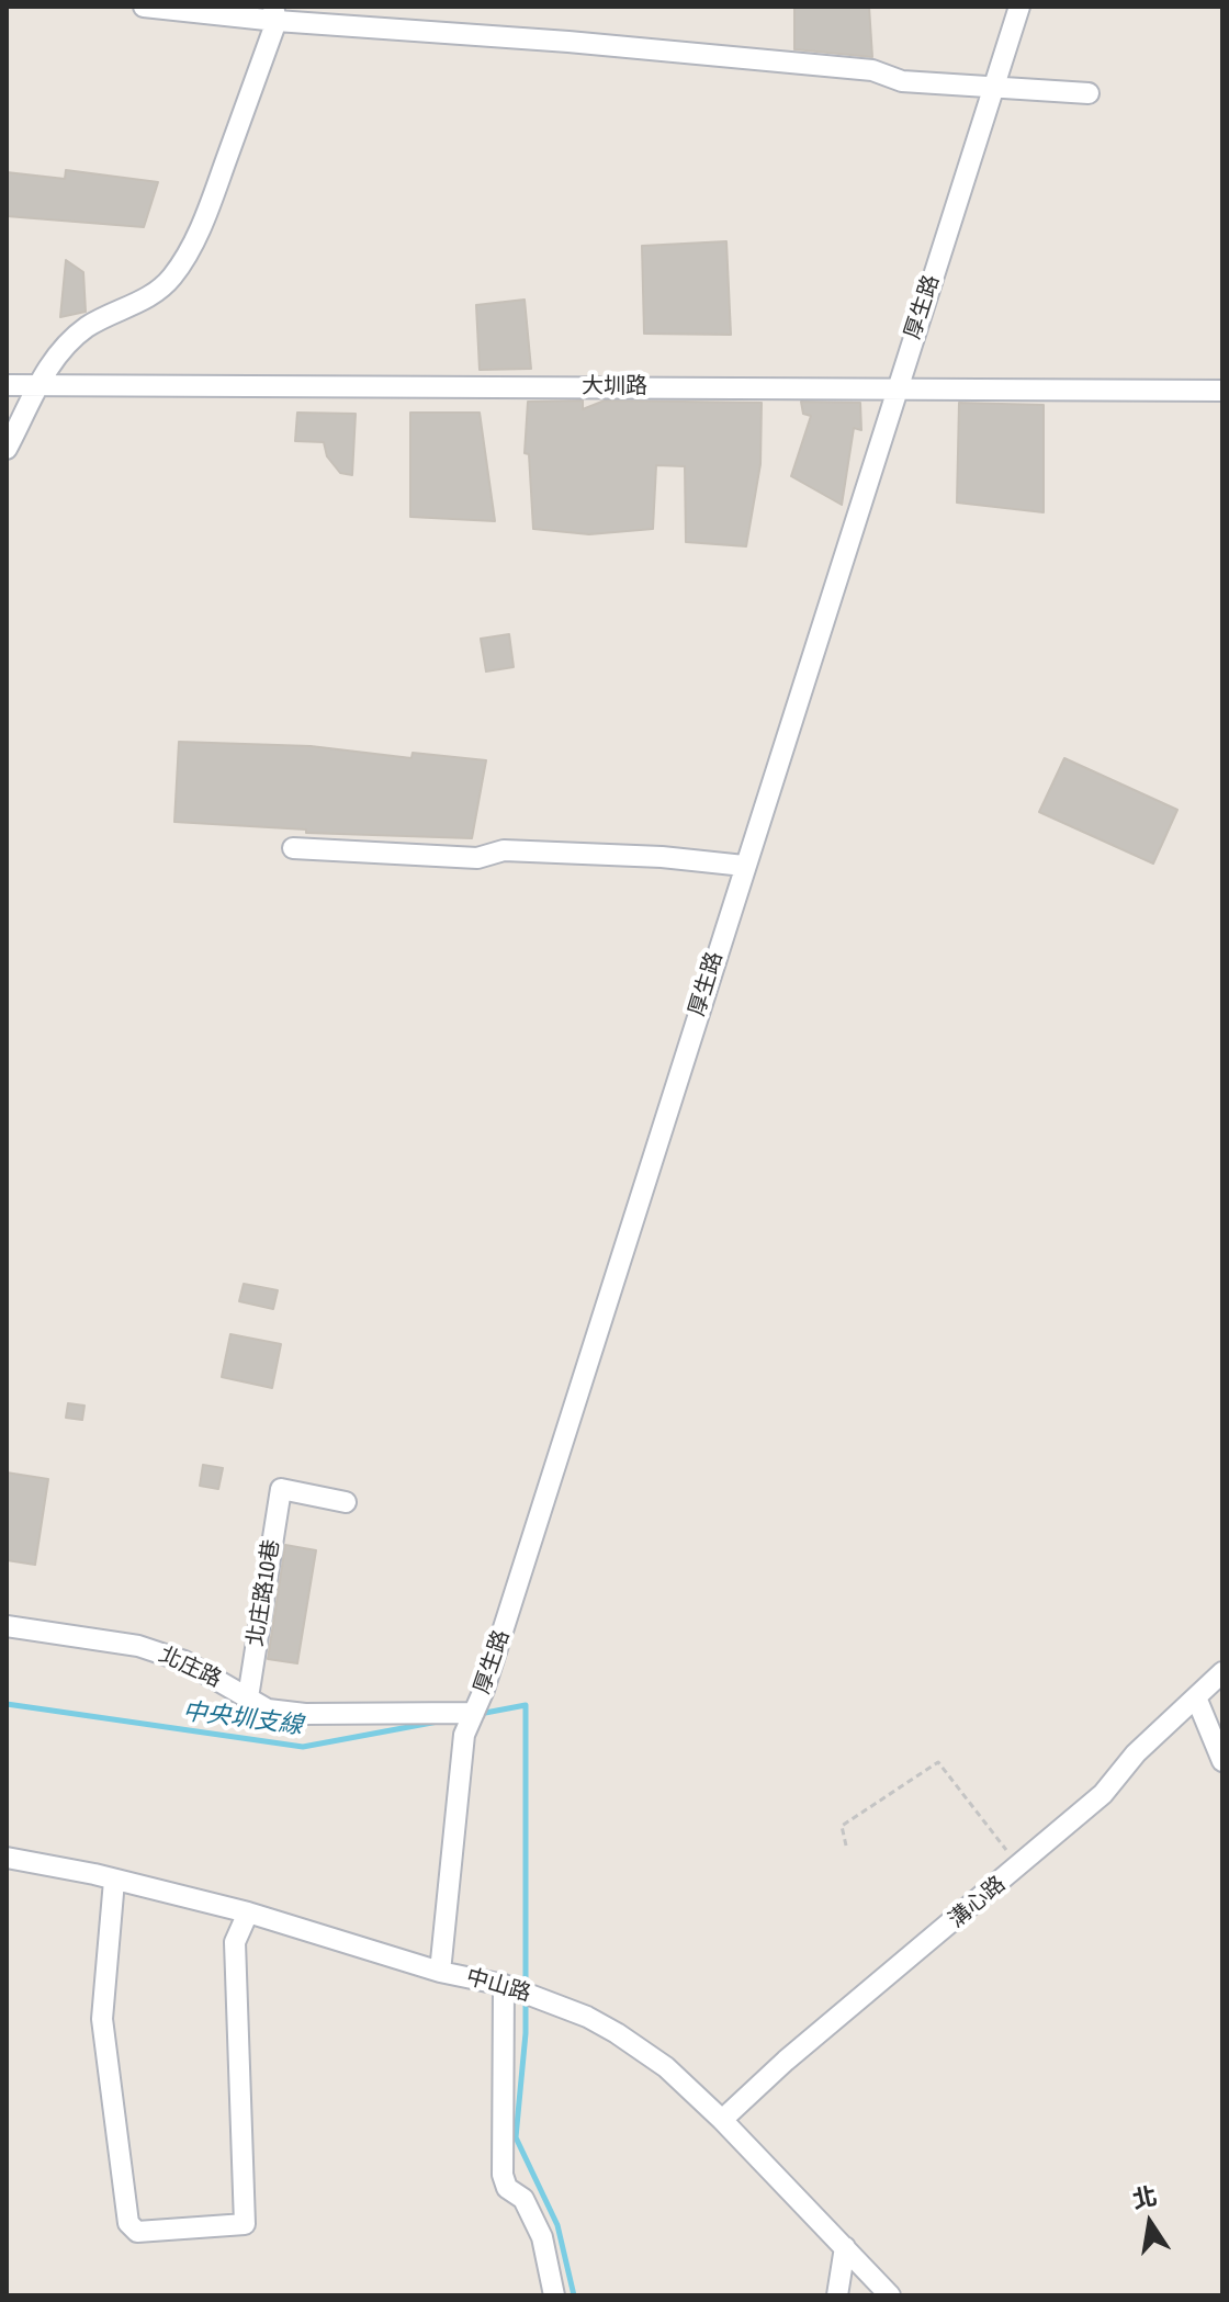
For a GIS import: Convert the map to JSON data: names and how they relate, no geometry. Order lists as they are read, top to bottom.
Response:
{
  "streets": {
    "street": [
      "厚生路",
      "大圳路",
      "北庄路10巷",
      "北庄路",
      "溝心路",
      "中山路"
    ]
  },
  "crossings": [
    ["厚生路", "大圳路"],
    ["厚生路", "北庄路"],
    ["厚生路", "中山路"],
    ["北庄路10巷", "北庄路"],
    ["溝心路", "中山路"]
  ],
  "water": ["中央圳支線"],
  "north": "top"
}
